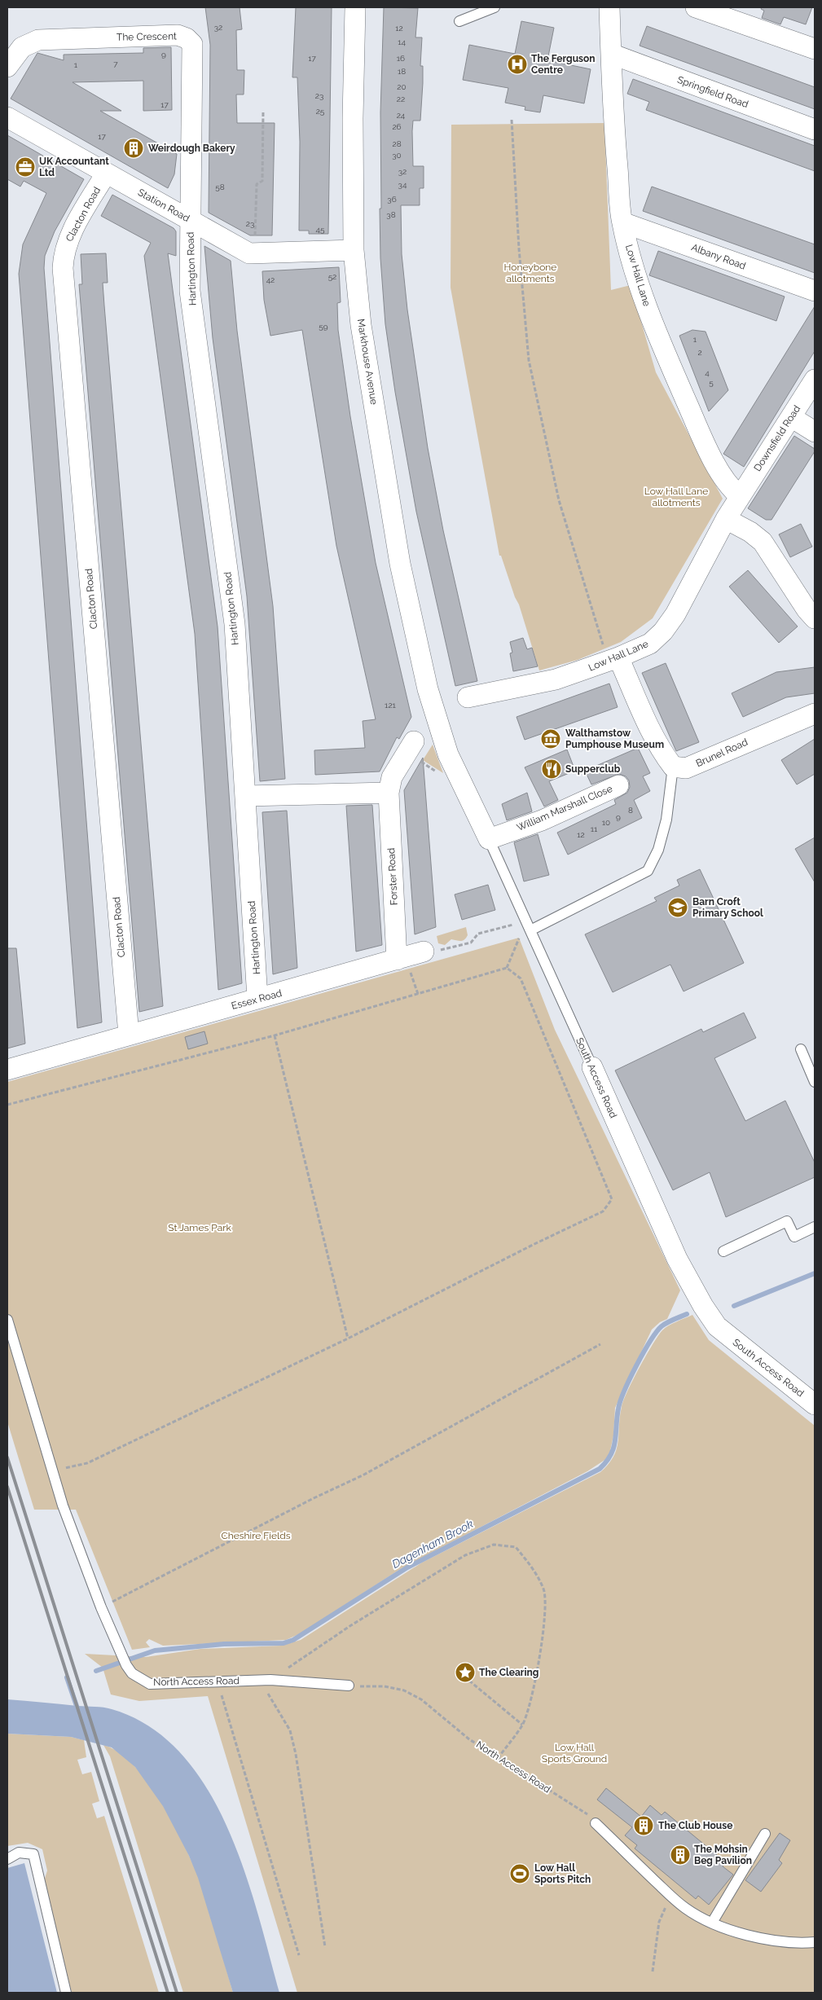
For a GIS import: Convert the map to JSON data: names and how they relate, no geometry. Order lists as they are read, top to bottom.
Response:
{
  "streets": {
    "street": [
      "The Crescent",
      "Springfield Road",
      "Station Road",
      "Clacton Road",
      "Albany Road",
      "Hartington Road",
      "Low Hall Lane",
      "Markhouse Avenue",
      "Downsfield Road",
      "Brunel Road",
      "William Marshall Close",
      "Forster Road",
      "Essex Road",
      "South Access Road"
    ],
    "lane": ["North Access Road"]
  },
  "crossings": [
    ["The Crescent", "Station Road"],
    ["The Crescent", "Hartington Road"],
    ["Springfield Road", "Low Hall Lane"],
    ["Station Road", "Clacton Road"],
    ["Station Road", "Hartington Road"],
    ["Station Road", "Markhouse Avenue"],
    ["Clacton Road", "Essex Road"],
    ["Albany Road", "Low Hall Lane"],
    ["Hartington Road", "Essex Road"],
    ["Low Hall Lane", "Downsfield Road"],
    ["Markhouse Avenue", "South Access Road"],
    ["William Marshall Close", "South Access Road"],
    ["Forster Road", "Essex Road"]
  ],
  "water": ["Dagenham Brook"],
  "parks": [
    "Honeybone allotments",
    "Low Hall Lane allotments",
    "St James Park",
    "Cheshire Fields",
    "Low Hall Sports Ground"
  ],
  "places": {
    "hospital": ["The Ferguson Centre"],
    "building": ["Weirdough Bakery", "The Club House", "The Mohsin Beg Pavilion"],
    "office": ["UK Accountant Ltd"],
    "museum": ["Walthamstow Pumphouse Museum"],
    "restaurant": ["Supperclub"],
    "school or university": ["Barn Croft Primary School"],
    "place": ["The Clearing"],
    "sports": ["Low Hall Sports Pitch"]
  },
  "house_numbers": [
    "32",
    "12",
    "14",
    "9",
    "17",
    "16",
    "7",
    "1",
    "18",
    "20",
    "23",
    "22",
    "17",
    "25",
    "24",
    "26",
    "17",
    "28",
    "30",
    "32",
    "34",
    "58",
    "36",
    "38",
    "23",
    "45",
    "52",
    "42",
    "59",
    "1",
    "2",
    "4",
    "5",
    "121",
    "8",
    "9",
    "10",
    "11",
    "12"
  ]
}
